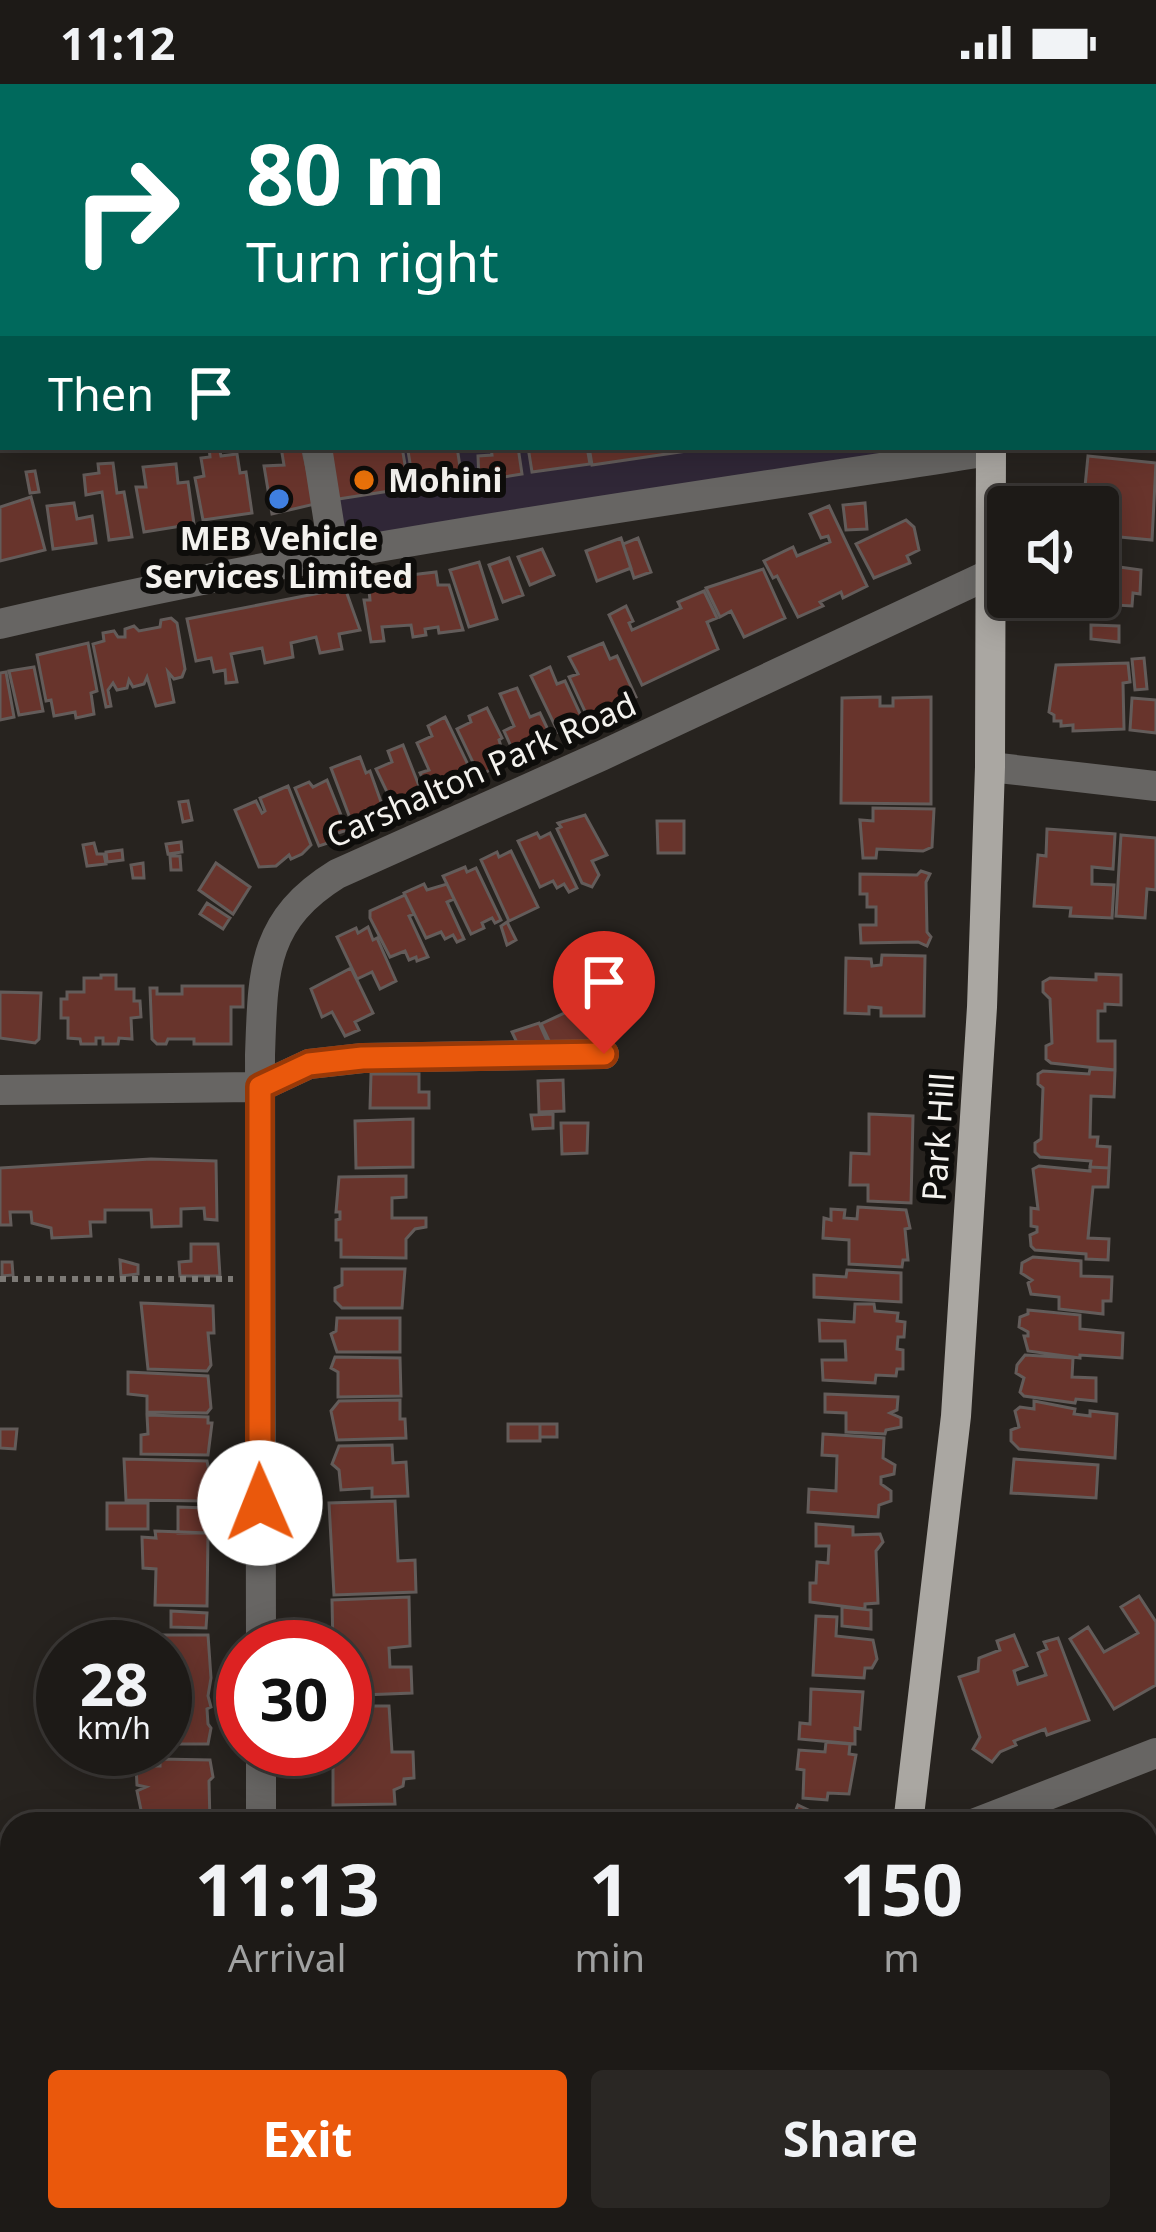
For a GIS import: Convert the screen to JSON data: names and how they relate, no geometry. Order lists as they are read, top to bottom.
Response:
{
  "streets": {
    "main road": ["Park Hill"],
    "street": ["Carshalton Park Road"]
  },
  "places": ["Mohini", "MEB Vehicle Services Limited"],
  "page": {
    "status": "11:12",
    "turn": ["80 m", "Turn right"],
    "then": "Then",
    "speed": "28 km/h",
    "limit": "30",
    "eta": [
      "11:13",
      "Arrival",
      "1",
      "min",
      "150",
      "m"
    ],
    "buttons": ["Exit", "Share"]
  }
}
